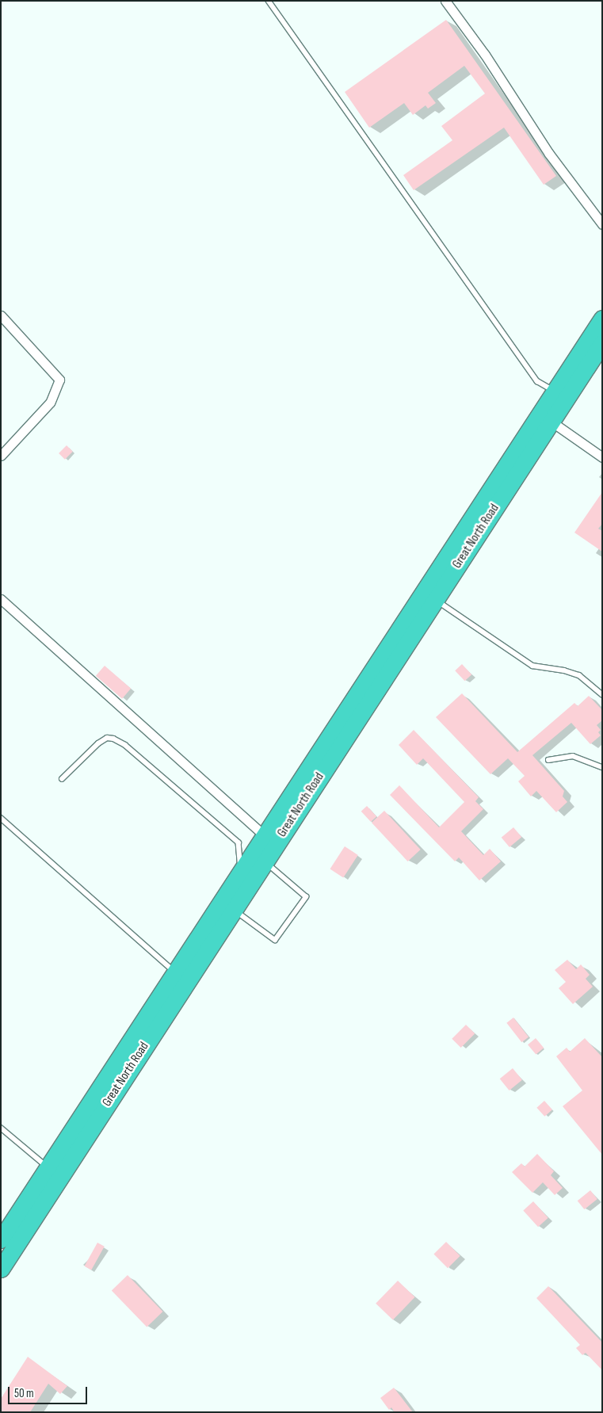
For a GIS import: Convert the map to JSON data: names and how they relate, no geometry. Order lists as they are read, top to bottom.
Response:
{
  "streets": {
    "highway": ["Great North Road"]
  },
  "scale_bar": "50 m"
}
